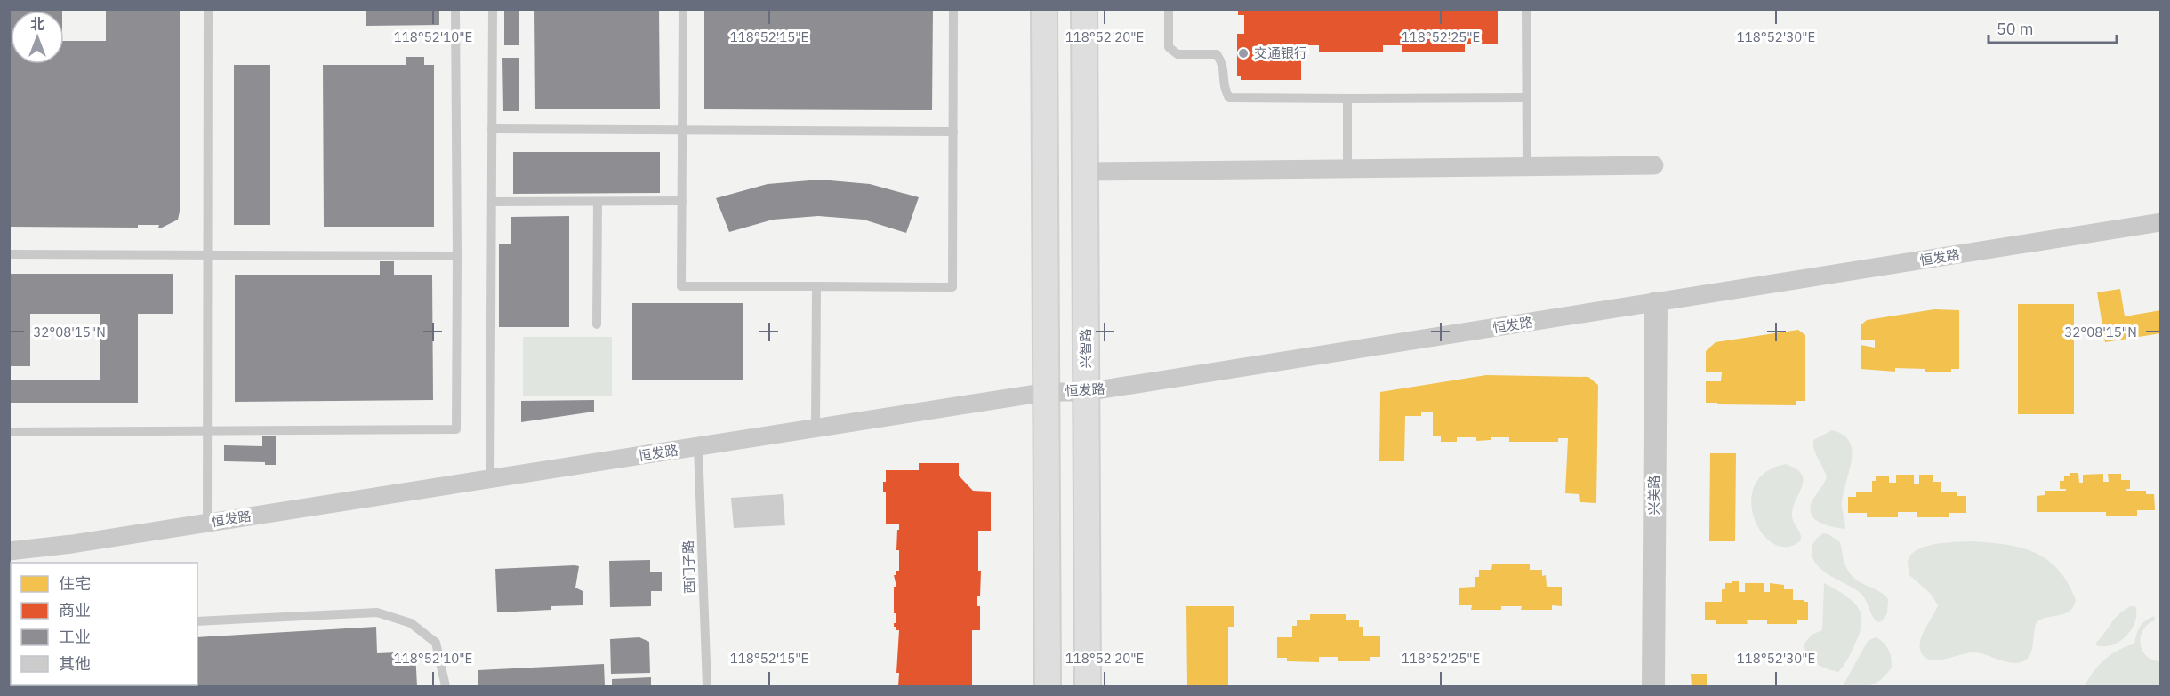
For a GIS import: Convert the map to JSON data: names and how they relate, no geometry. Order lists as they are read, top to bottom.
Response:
{
  "streets": {
    "main road": ["兴智路"],
    "street": ["恒发路", "兴美路"],
    "lane": ["西门子路"]
  },
  "crossings": [
    ["恒发路", "兴智路"],
    ["恒发路", "兴美路"],
    ["恒发路", "西门子路"]
  ],
  "places": ["交通银行"],
  "legend": [
    "住宅",
    "商业",
    "工业",
    "其他"
  ],
  "scale_bar": "50 m",
  "north": "top",
  "coordinates": [
    "118°52'10\"E",
    "118°52'15\"E",
    "118°52'20\"E",
    "118°52'25\"E",
    "118°52'30\"E",
    "32°08'15\"N"
  ]
}
